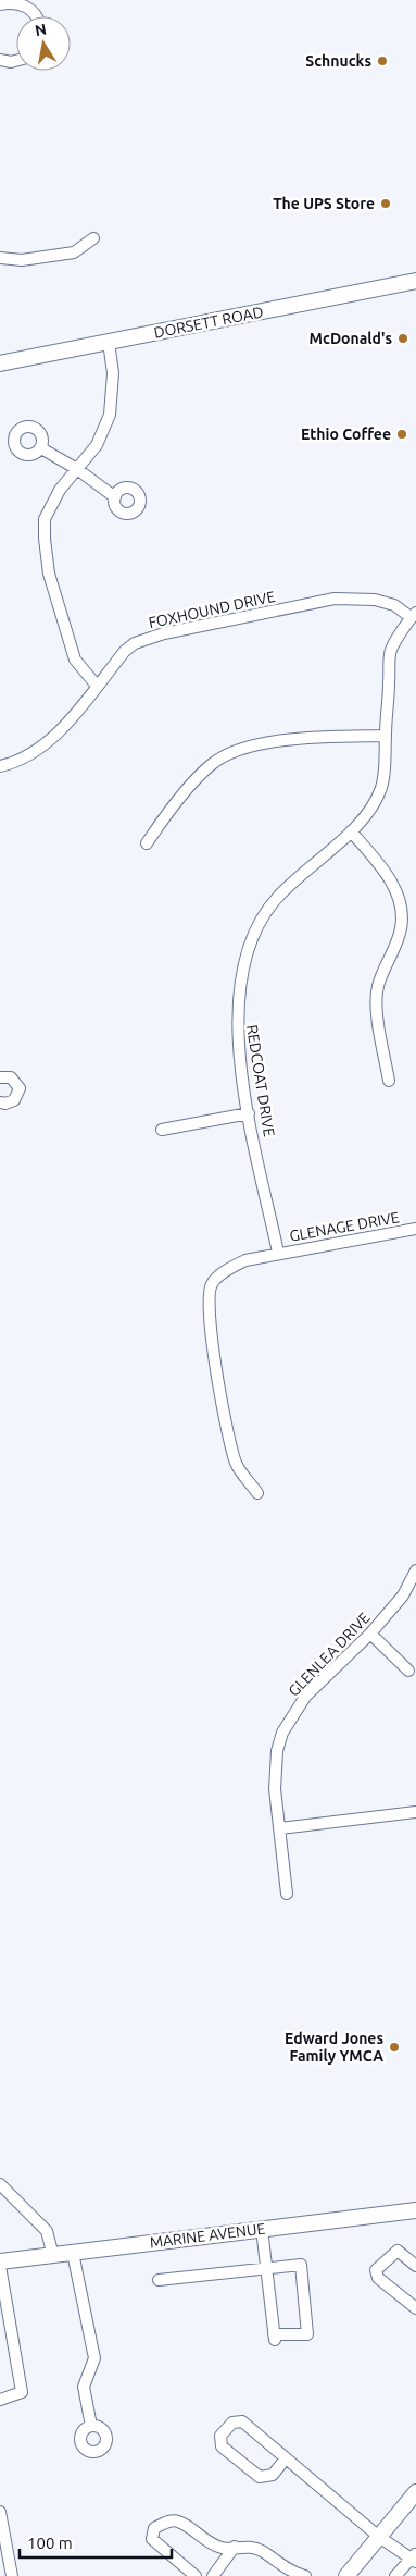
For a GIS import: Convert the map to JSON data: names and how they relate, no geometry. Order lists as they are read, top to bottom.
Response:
{
  "streets": {
    "main road": ["DORSETT ROAD", "MARINE AVENUE"],
    "street": [
      "FOXHOUND DRIVE",
      "REDCOAT DRIVE",
      "GLENAGE DRIVE",
      "GLENLEA DRIVE"
    ]
  },
  "crossings": [
    ["FOXHOUND DRIVE", "REDCOAT DRIVE"],
    ["REDCOAT DRIVE", "GLENAGE DRIVE"]
  ],
  "places": [
    "Schnucks",
    "The UPS Store",
    "McDonald's",
    "Ethio Coffee",
    "Edward Jones Family YMCA"
  ],
  "scale_bar": "100 m",
  "north": "top"
}
